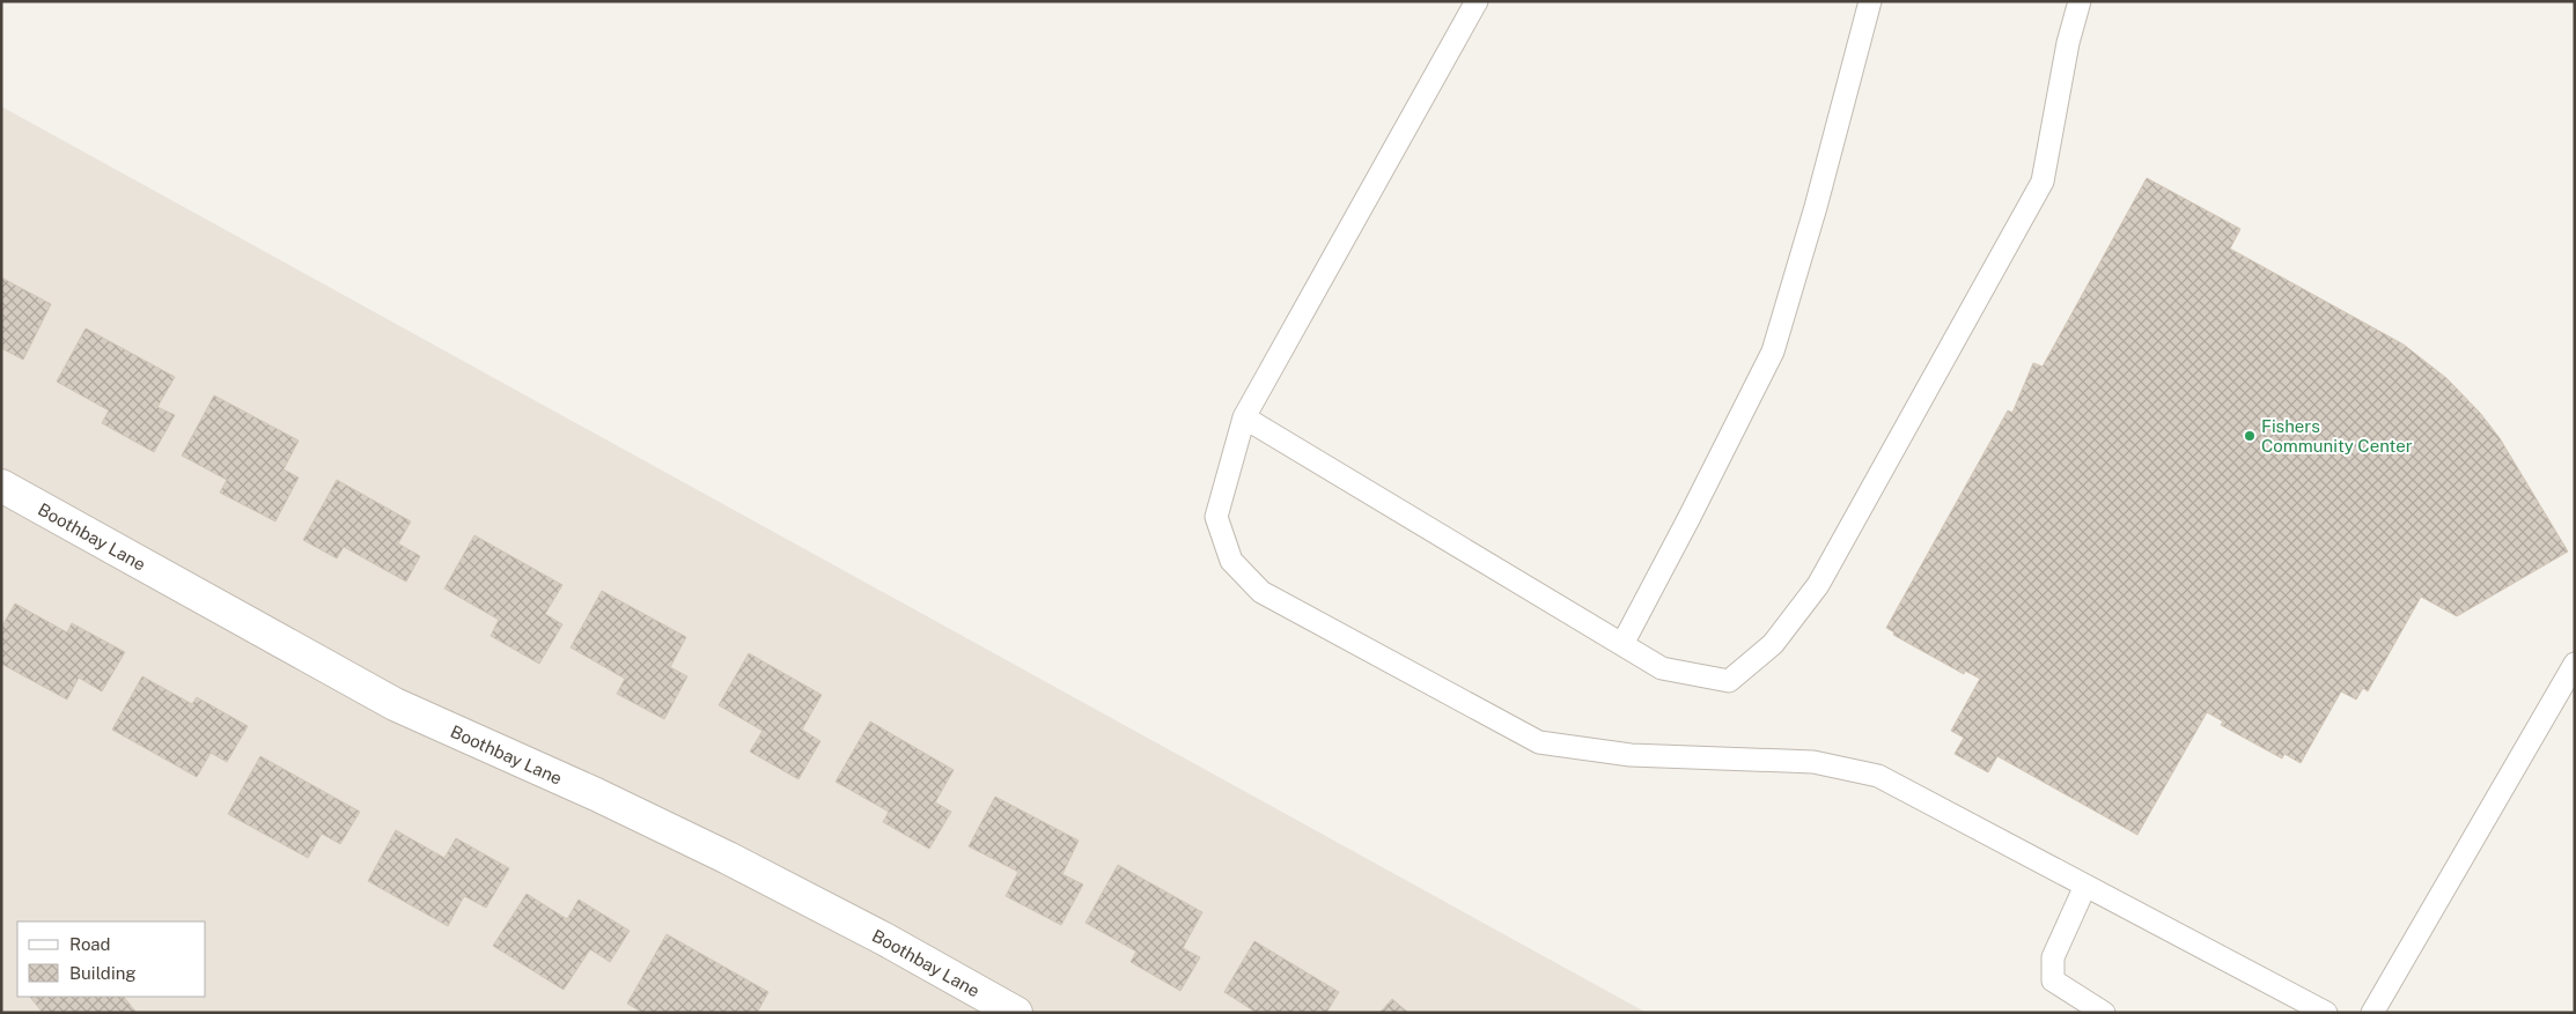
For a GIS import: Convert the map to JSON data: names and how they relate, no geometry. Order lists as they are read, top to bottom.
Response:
{
  "streets": {
    "street": ["Boothbay Lane"]
  },
  "places": ["Fishers Community Center"],
  "legend": ["Road", "Building"]
}
